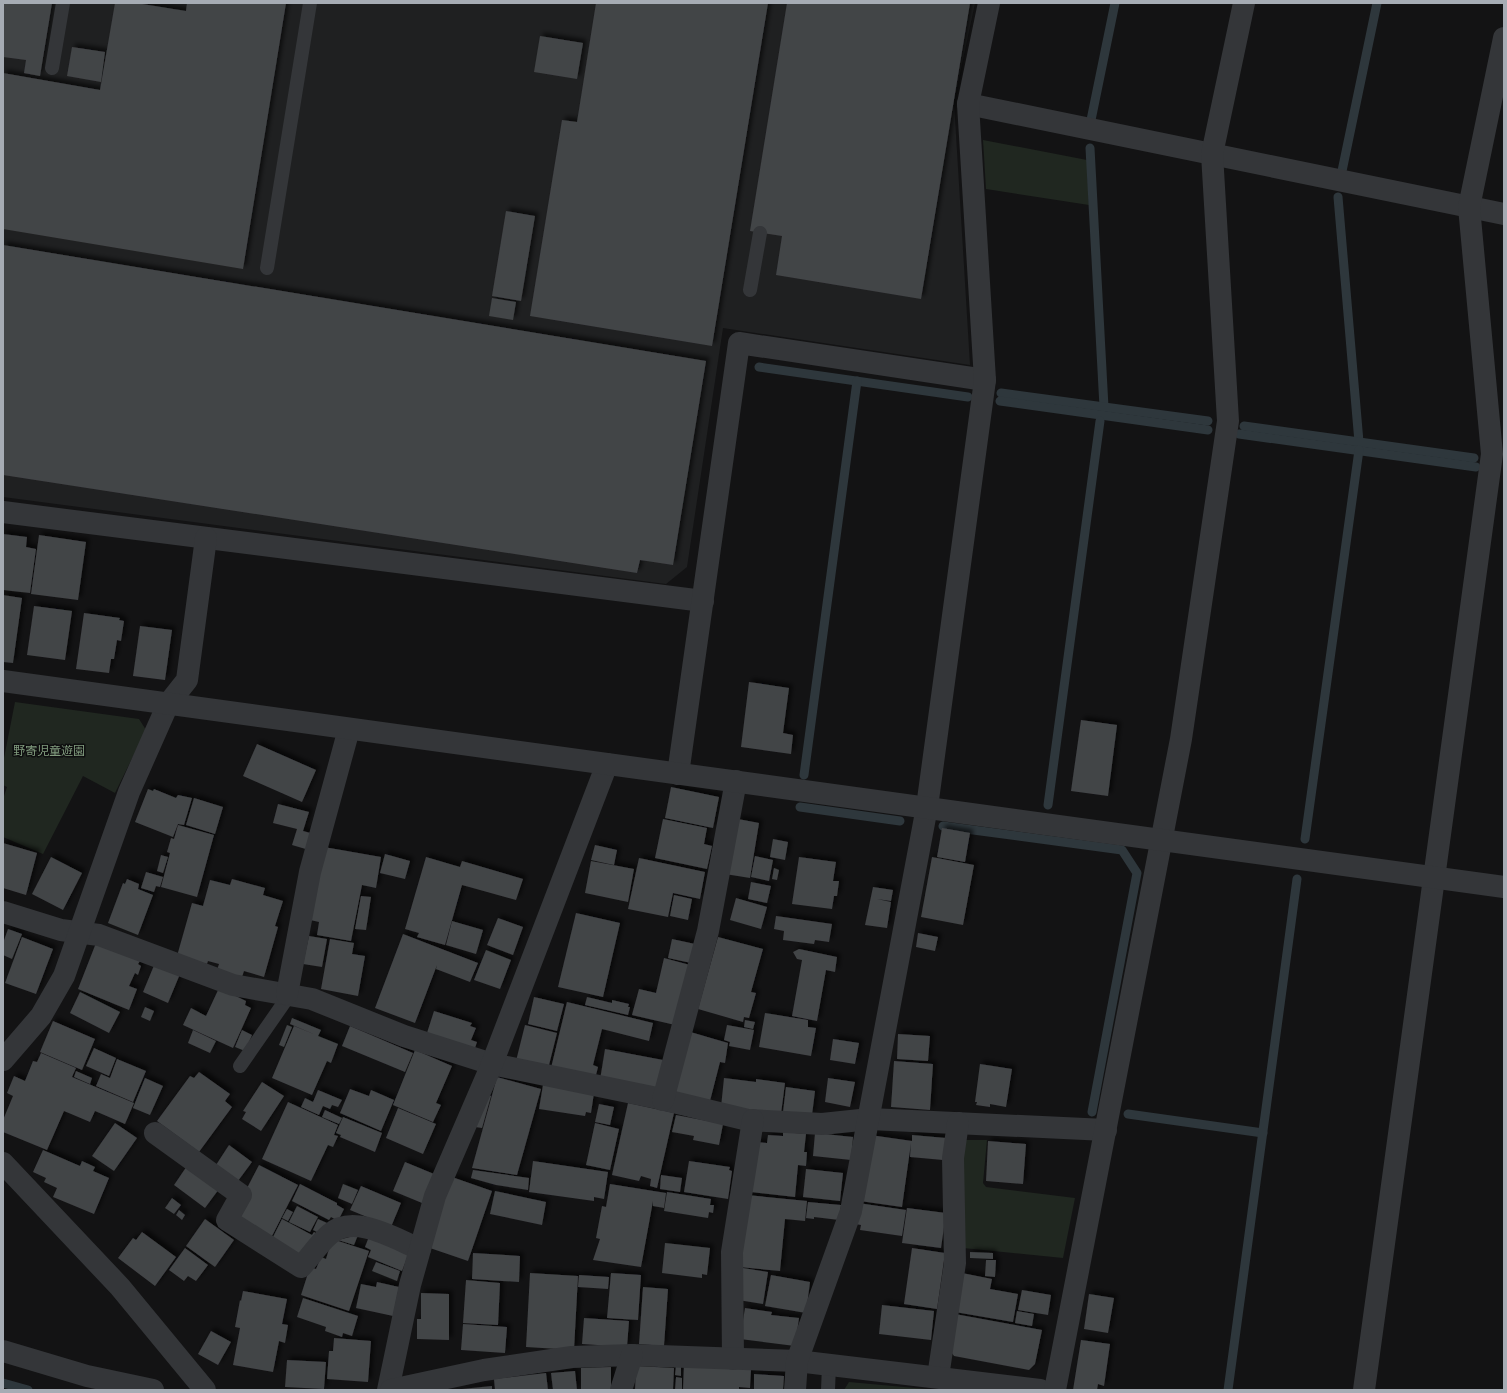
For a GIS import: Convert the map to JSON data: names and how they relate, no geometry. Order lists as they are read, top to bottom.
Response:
{
  "parks": ["野寄児童遊園"]
}
